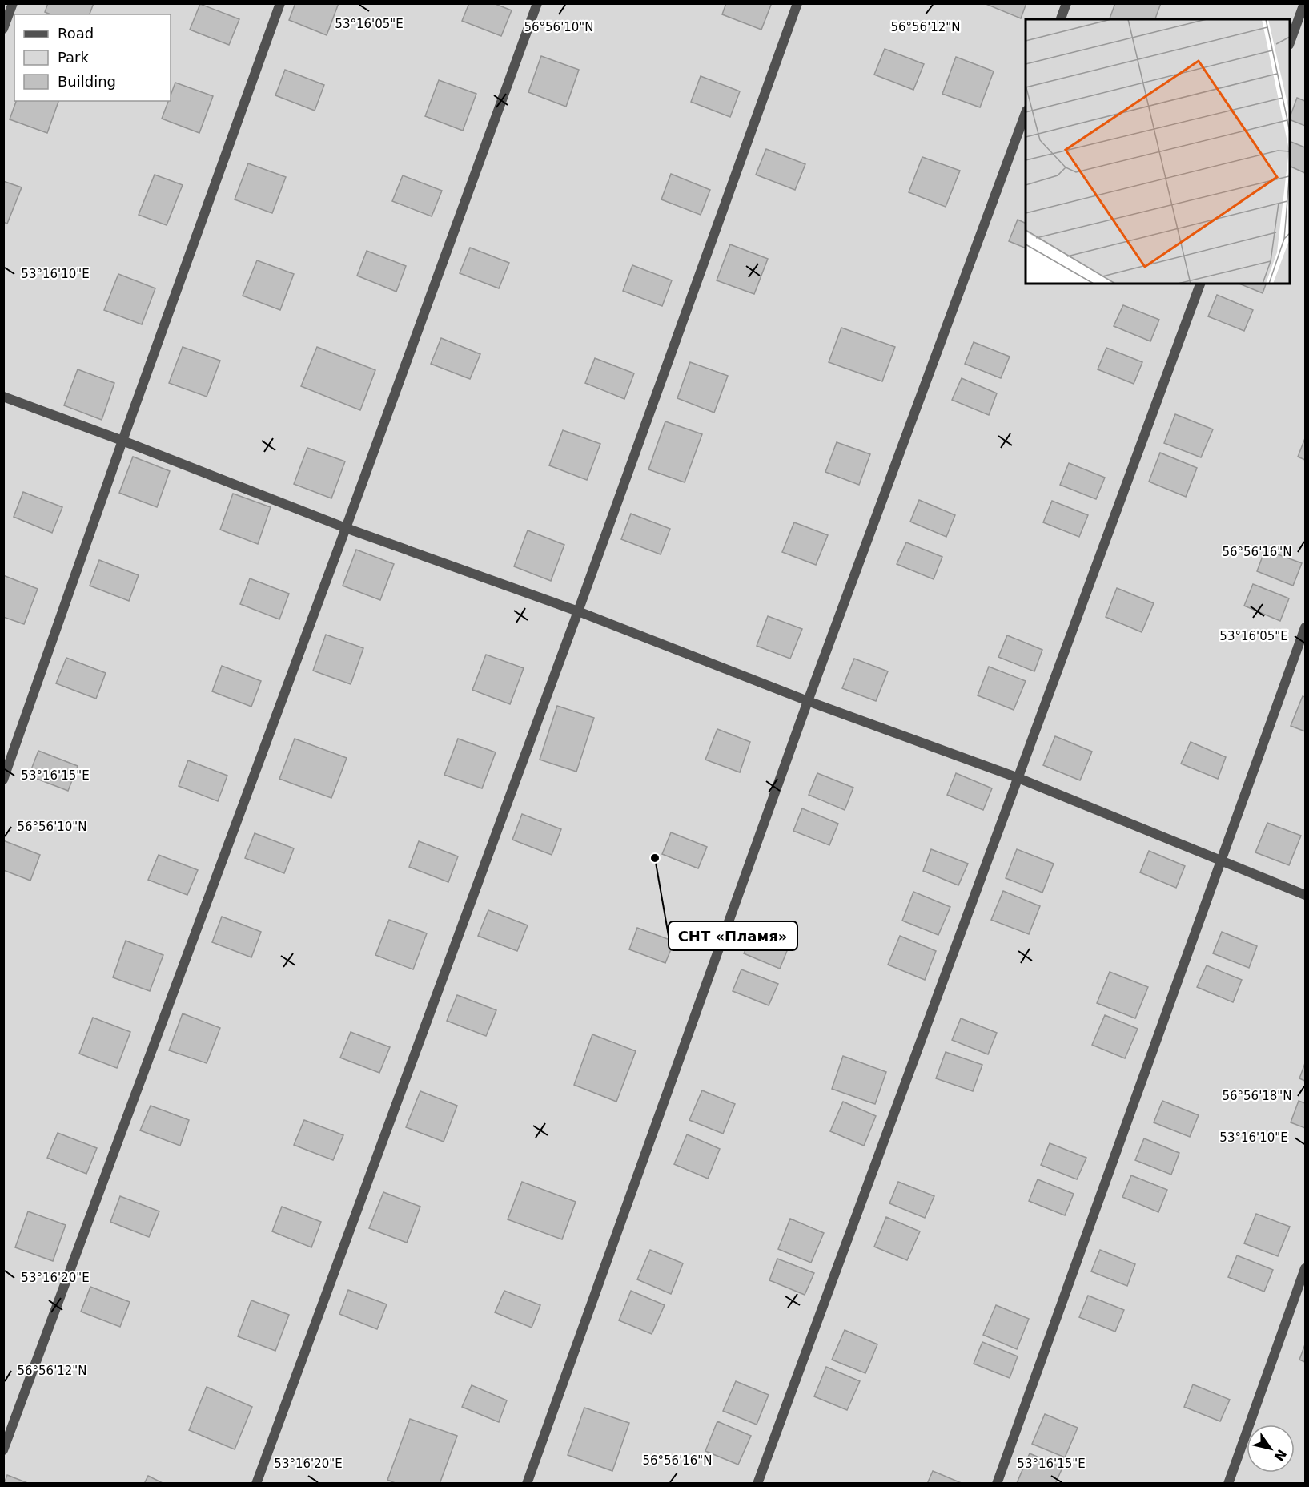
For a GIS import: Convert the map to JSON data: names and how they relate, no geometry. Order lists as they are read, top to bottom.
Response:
{
  "places": ["СНТ «Пламя»"],
  "legend": ["Road", "Park", "Building"],
  "north": "bottom right",
  "coordinates": [
    "53°16'05\"E",
    "56°56'10\"N",
    "56°56'12\"N",
    "53°16'10\"E",
    "56°56'16\"N",
    "53°16'15\"E",
    "56°56'18\"N",
    "53°16'20\"E"
  ]
}
